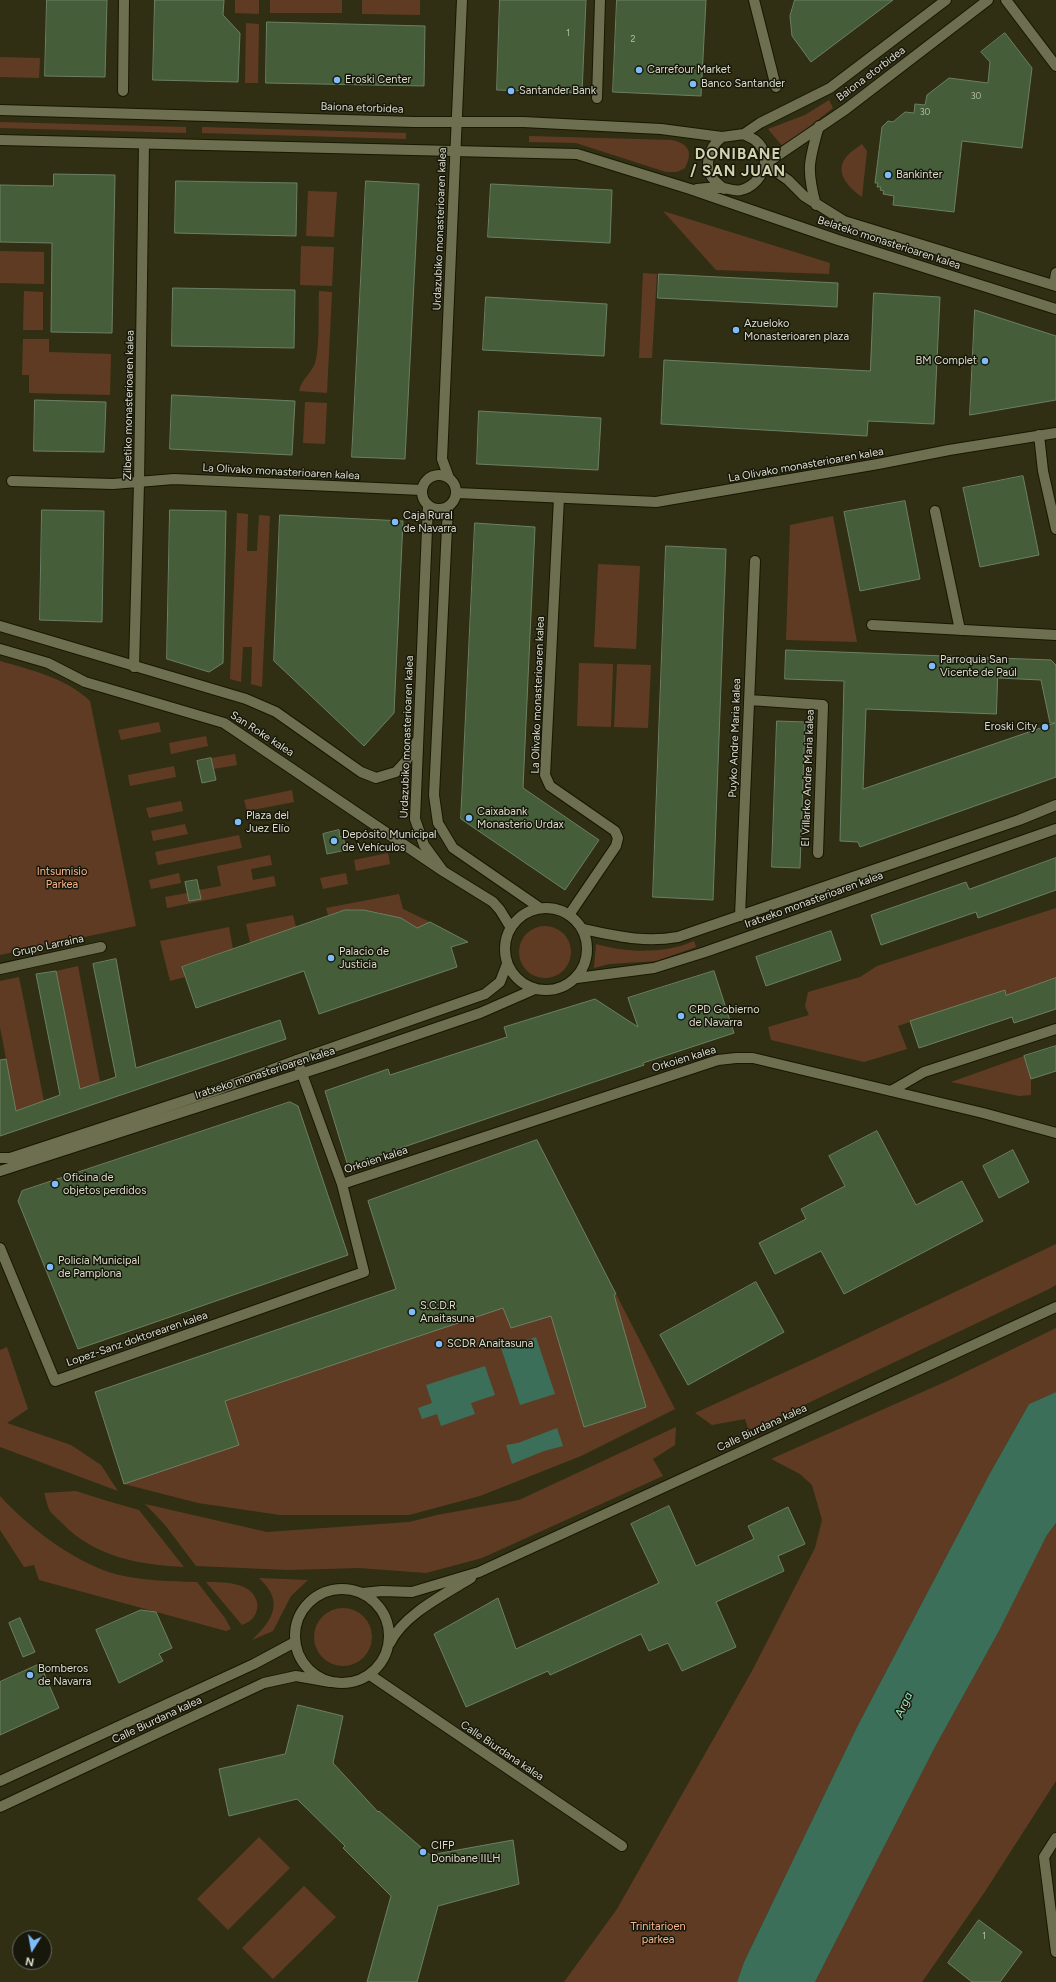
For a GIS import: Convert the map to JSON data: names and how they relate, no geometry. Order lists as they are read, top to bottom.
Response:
{
  "streets": {
    "street": [
      "Baiona etorbidea",
      "Urdazubiko monasterioaren kalea",
      "Belateko monasterioaren kalea",
      "Zilbetiko monasterioaren kalea",
      "La Olivako monasterioaren kalea",
      "San Roke kalea",
      "Puyko Andre Maria kalea",
      "El Villarko Andre Maria kalea",
      "Iratxeko monasterioaren kalea",
      "Grupo Larraina",
      "Orkoien kalea",
      "Lopez-Sanz doktorearen kalea",
      "Calle Biurdana kalea"
    ]
  },
  "crossings": [
    ["Baiona etorbidea", "Urdazubiko monasterioaren kalea"],
    ["Baiona etorbidea", "Belateko monasterioaren kalea"],
    ["Baiona etorbidea", "Zilbetiko monasterioaren kalea"],
    ["Urdazubiko monasterioaren kalea", "La Olivako monasterioaren kalea"],
    ["Urdazubiko monasterioaren kalea", "San Roke kalea"],
    ["Urdazubiko monasterioaren kalea", "Iratxeko monasterioaren kalea"],
    ["Zilbetiko monasterioaren kalea", "La Olivako monasterioaren kalea"],
    ["Zilbetiko monasterioaren kalea", "San Roke kalea"],
    ["La Olivako monasterioaren kalea", "Iratxeko monasterioaren kalea"],
    ["Puyko Andre Maria kalea", "El Villarko Andre Maria kalea"],
    ["Puyko Andre Maria kalea", "Iratxeko monasterioaren kalea"],
    ["Orkoien kalea", "Lopez-Sanz doktorearen kalea"]
  ],
  "districts": ["DONIBANE / SAN JUAN"],
  "water": ["Arga"],
  "parks": ["Intsumisio Parkea", "Trinitarioen parkea"],
  "places": [
    "Carrefour Market",
    "Eroski Center",
    "Banco Santander",
    "Santander Bank",
    "Bankinter",
    "Azueloko Monasterioaren plaza",
    "BM Complet",
    "Caja Rural de Navarra",
    "Parroquia San Vicente de Paúl",
    "Eroski City",
    "Caixabank Monasterio Urdax",
    "Plaza del Juez Elío",
    "Depósito Municipal de Vehículos",
    "Palacio de Justicia",
    "CPD Gobierno de Navarra",
    "Oficina de objetos perdidos",
    "Policía Municipal de Pamplona",
    "S.C.D.R Anaitasuna",
    "SCDR Anaitasuna",
    "Bomberos de Navarra",
    "CIFP Donibane IILH"
  ],
  "house_numbers": [
    "1",
    "2",
    "30",
    "30",
    "1"
  ],
  "north": "bottom"
}
